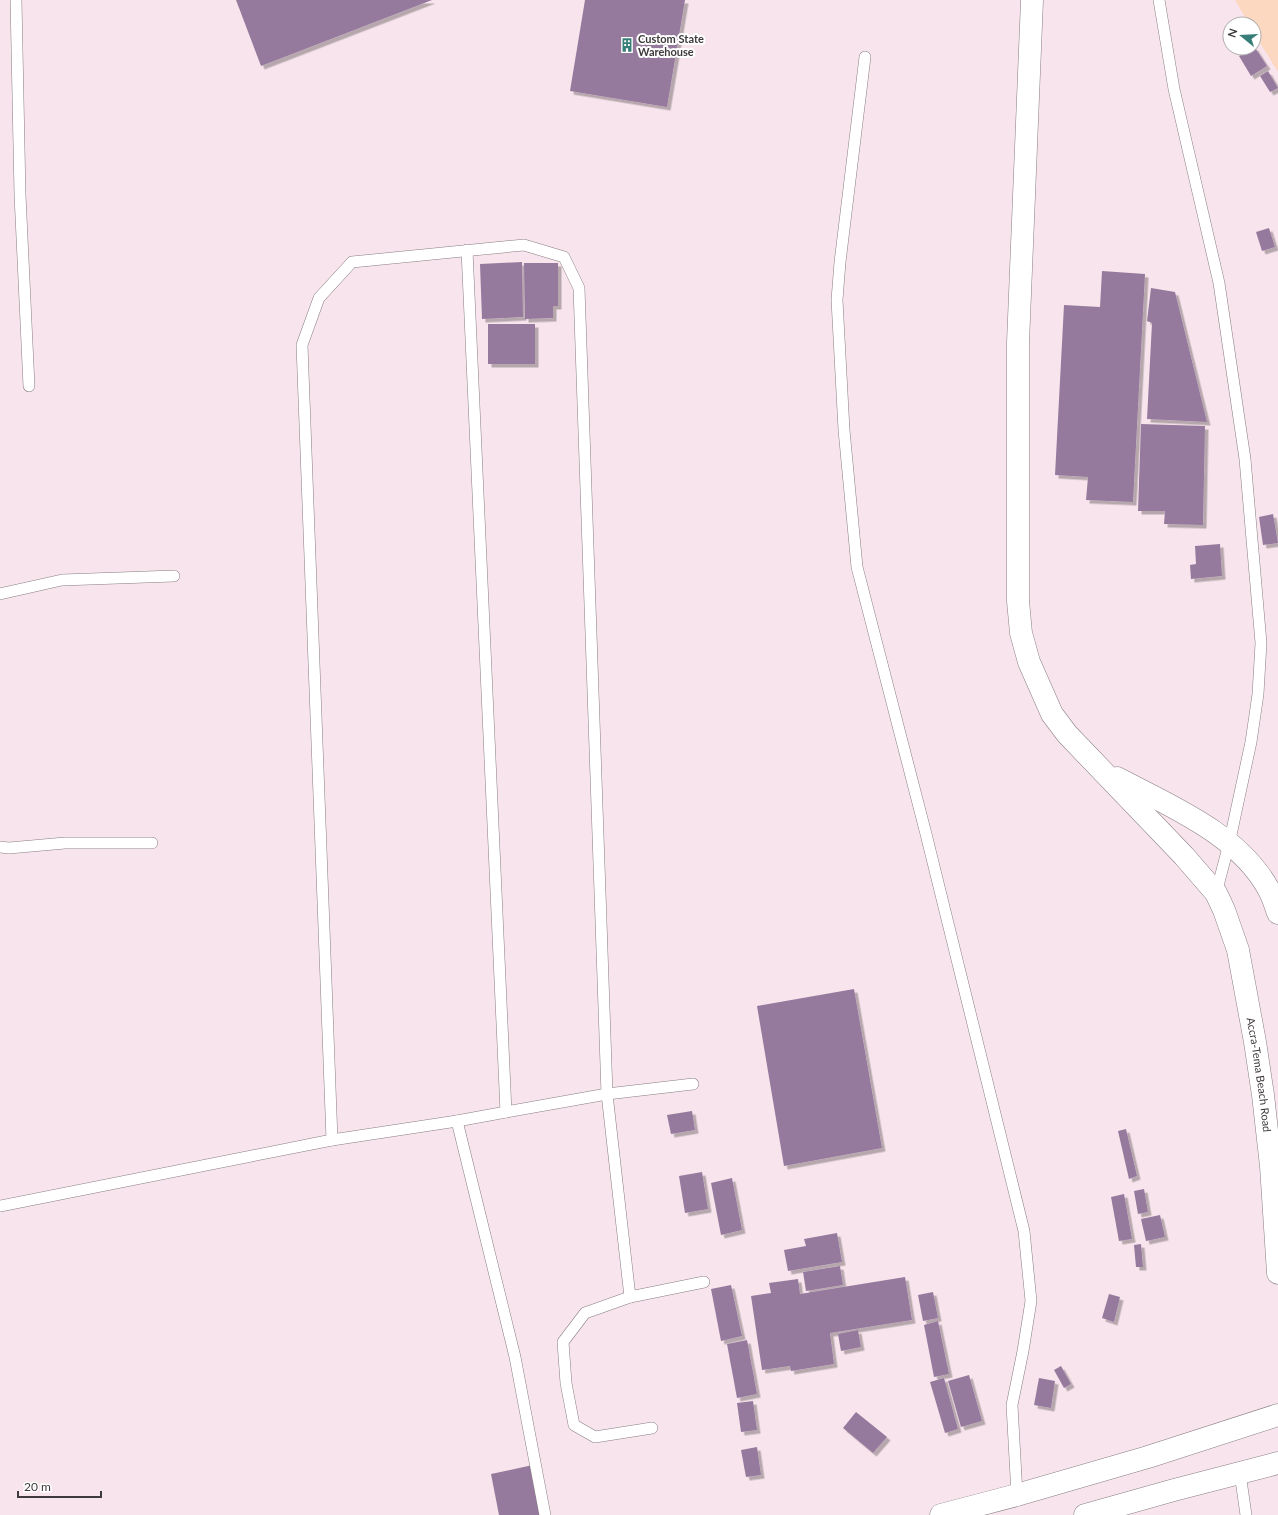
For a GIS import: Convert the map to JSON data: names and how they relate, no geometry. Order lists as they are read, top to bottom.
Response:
{
  "streets": {
    "main road": ["Accra-Tema Beach Road"]
  },
  "places": {
    "building": ["Custom State Warehouse"]
  },
  "scale_bar": "20 m",
  "north": "left"
}
